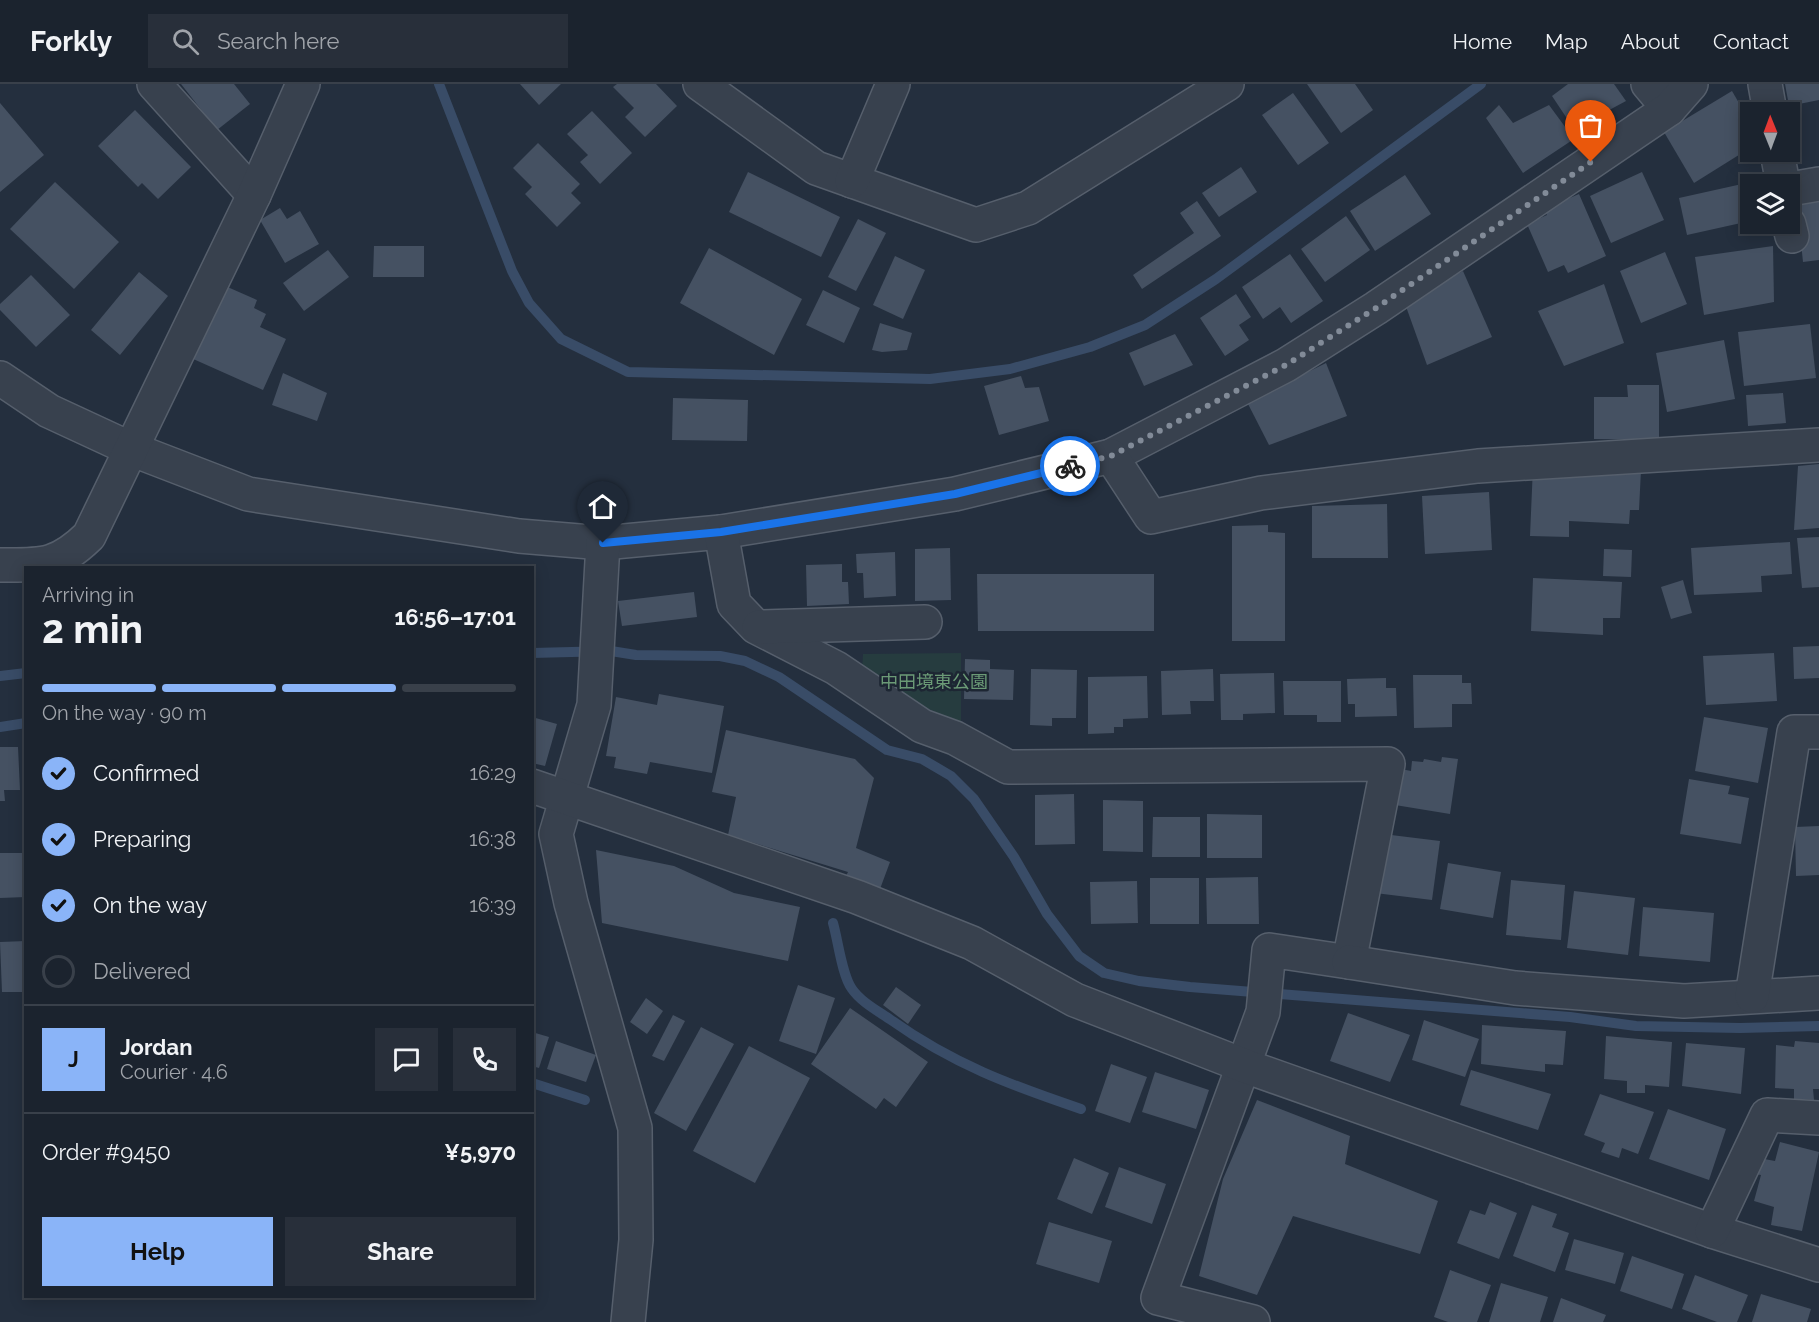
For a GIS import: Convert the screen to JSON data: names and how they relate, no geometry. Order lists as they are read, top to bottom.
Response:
{
  "parks": ["中田境東公園"],
  "north": "top",
  "page": {
    "header": "Forkly",
    "search": "Search here",
    "nav": [
      "Home",
      "Map",
      "About",
      "Contact"
    ],
    "heading": ["2 min", "Arriving in", "16:56–17:01"],
    "panel": [
      "Jordan",
      "Courier · 4.6",
      "Order #9450",
      "¥5,970"
    ],
    "bar": "On the way · 90 m",
    "list": [
      ["Confirmed", "16:29"],
      ["Preparing", "16:38"],
      ["On the way", "16:39"],
      "Delivered"
    ],
    "round": "J",
    "buttons": ["Help", "Share"]
  }
}
